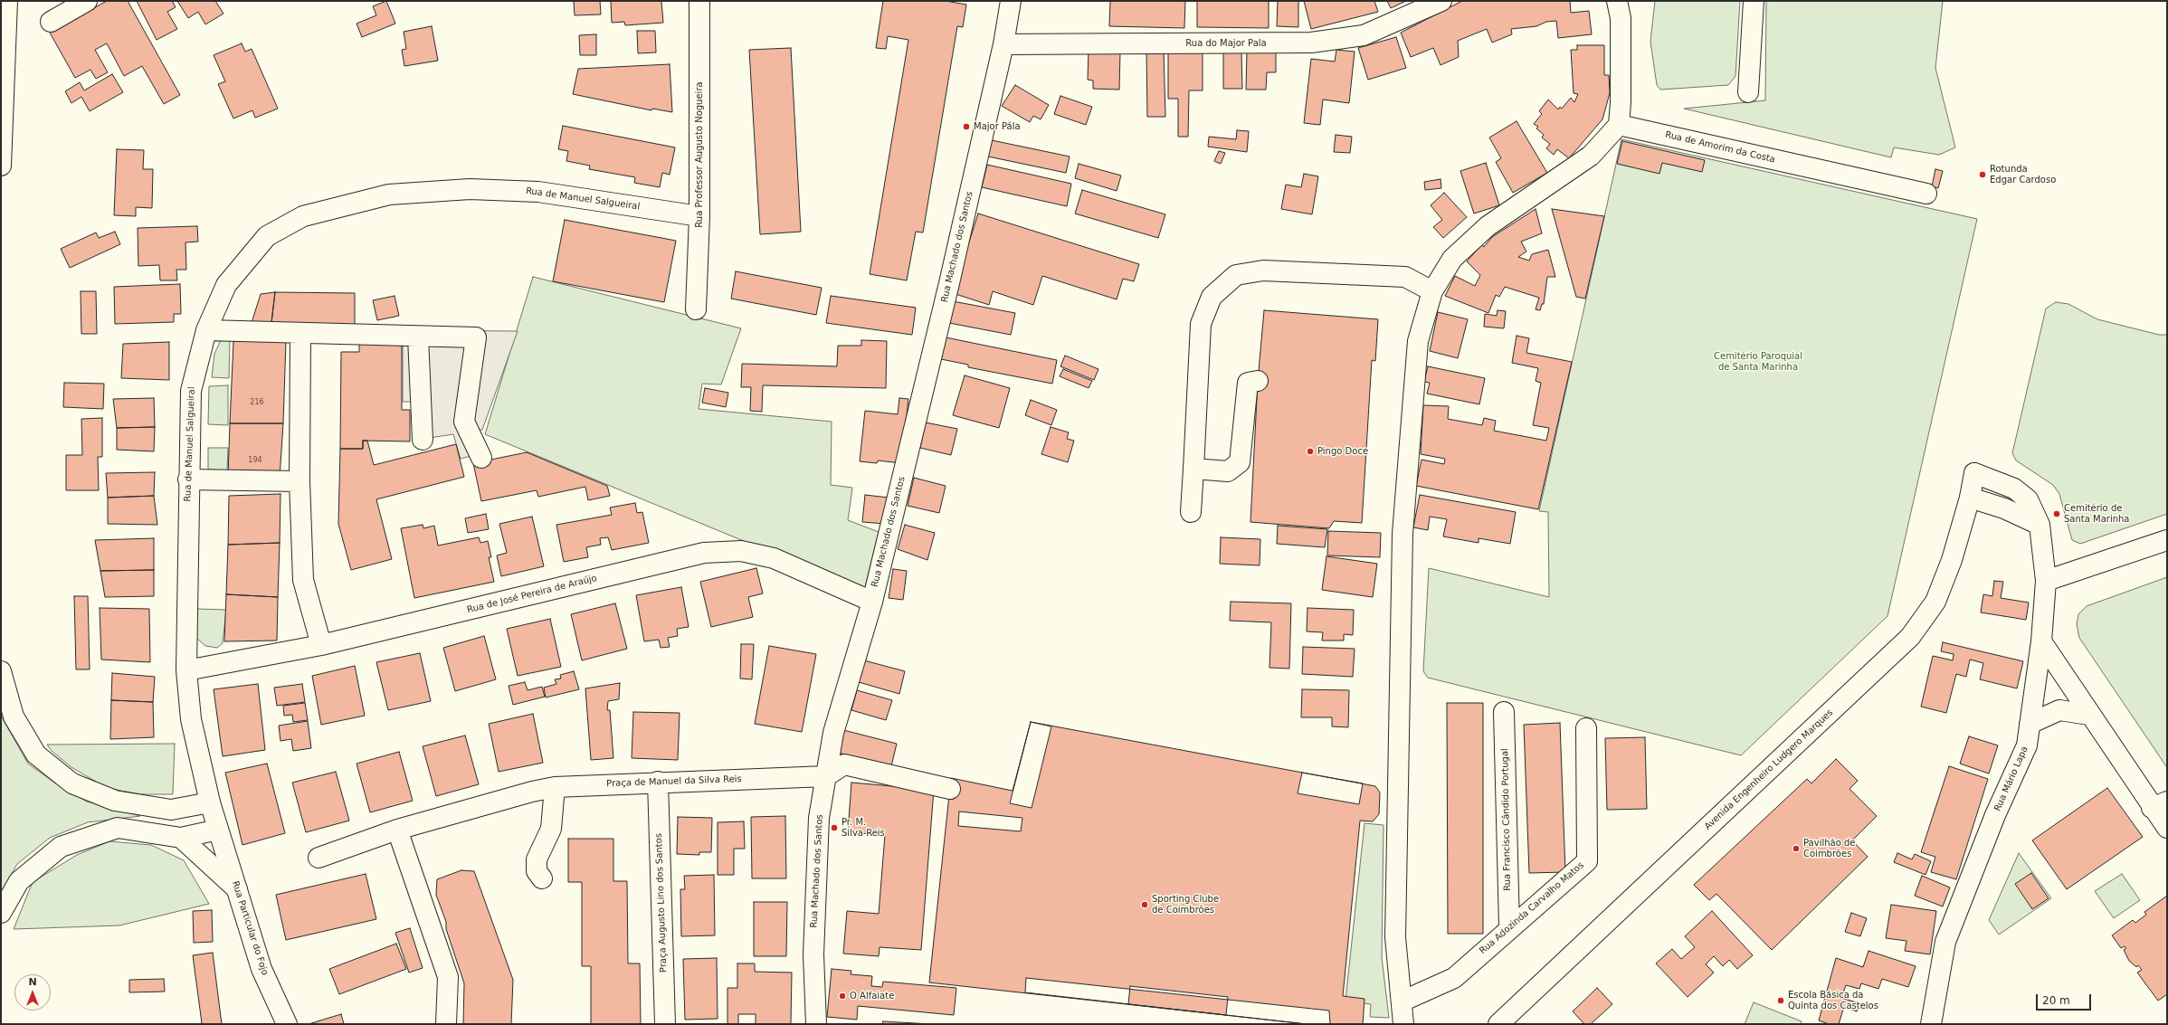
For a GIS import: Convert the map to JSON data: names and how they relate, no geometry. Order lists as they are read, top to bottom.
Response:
{
  "streets": {
    "main road": [
      "Rua do Major Pala",
      "Rua de Amorim da Costa",
      "Rua Professor Augusto Nogueira",
      "Rua de Manuel Salgueiral",
      "Rua Machado dos Santos",
      "Rua de José Pereira de Araújo",
      "Avenida Engenheiro Ludgero Marques",
      "Rua Mário Lapa",
      "Praça de Manuel da Silva Reis",
      "Rua Francisco Cândido Portugal",
      "Praça Augusto Lino dos Santos",
      "Rua Adozinda Carvalho Matos",
      "Rua Particular do Fojo"
    ]
  },
  "crossings": [
    ["Rua do Major Pala", "Rua Machado dos Santos"],
    ["Rua Professor Augusto Nogueira", "Rua de Manuel Salgueiral"],
    ["Rua de Manuel Salgueiral", "Rua de José Pereira de Araújo"],
    ["Rua de Manuel Salgueiral", "Rua Particular do Fojo"],
    ["Rua Machado dos Santos", "Rua de José Pereira de Araújo"],
    ["Rua Machado dos Santos", "Praça de Manuel da Silva Reis"],
    ["Avenida Engenheiro Ludgero Marques", "Rua Mário Lapa"],
    ["Praça de Manuel da Silva Reis", "Praça Augusto Lino dos Santos"],
    ["Rua Francisco Cândido Portugal", "Rua Adozinda Carvalho Matos"]
  ],
  "parks": ["Cemitério Paroquial de Santa Marinha"],
  "places": [
    "Major Pála",
    "Rotunda Edgar Cardoso",
    "Pingo Doce",
    "Cemitério de Santa Marinha",
    "Pr. M. Silva Reis",
    "Pavilhão de Coimbrões",
    "Sporting Clube de Coimbrões",
    "O Alfaiate",
    "Escola Básica da Quinta dos Castelos"
  ],
  "house_numbers": ["216", "194"],
  "scale_bar": "20 m",
  "north": "top"
}
